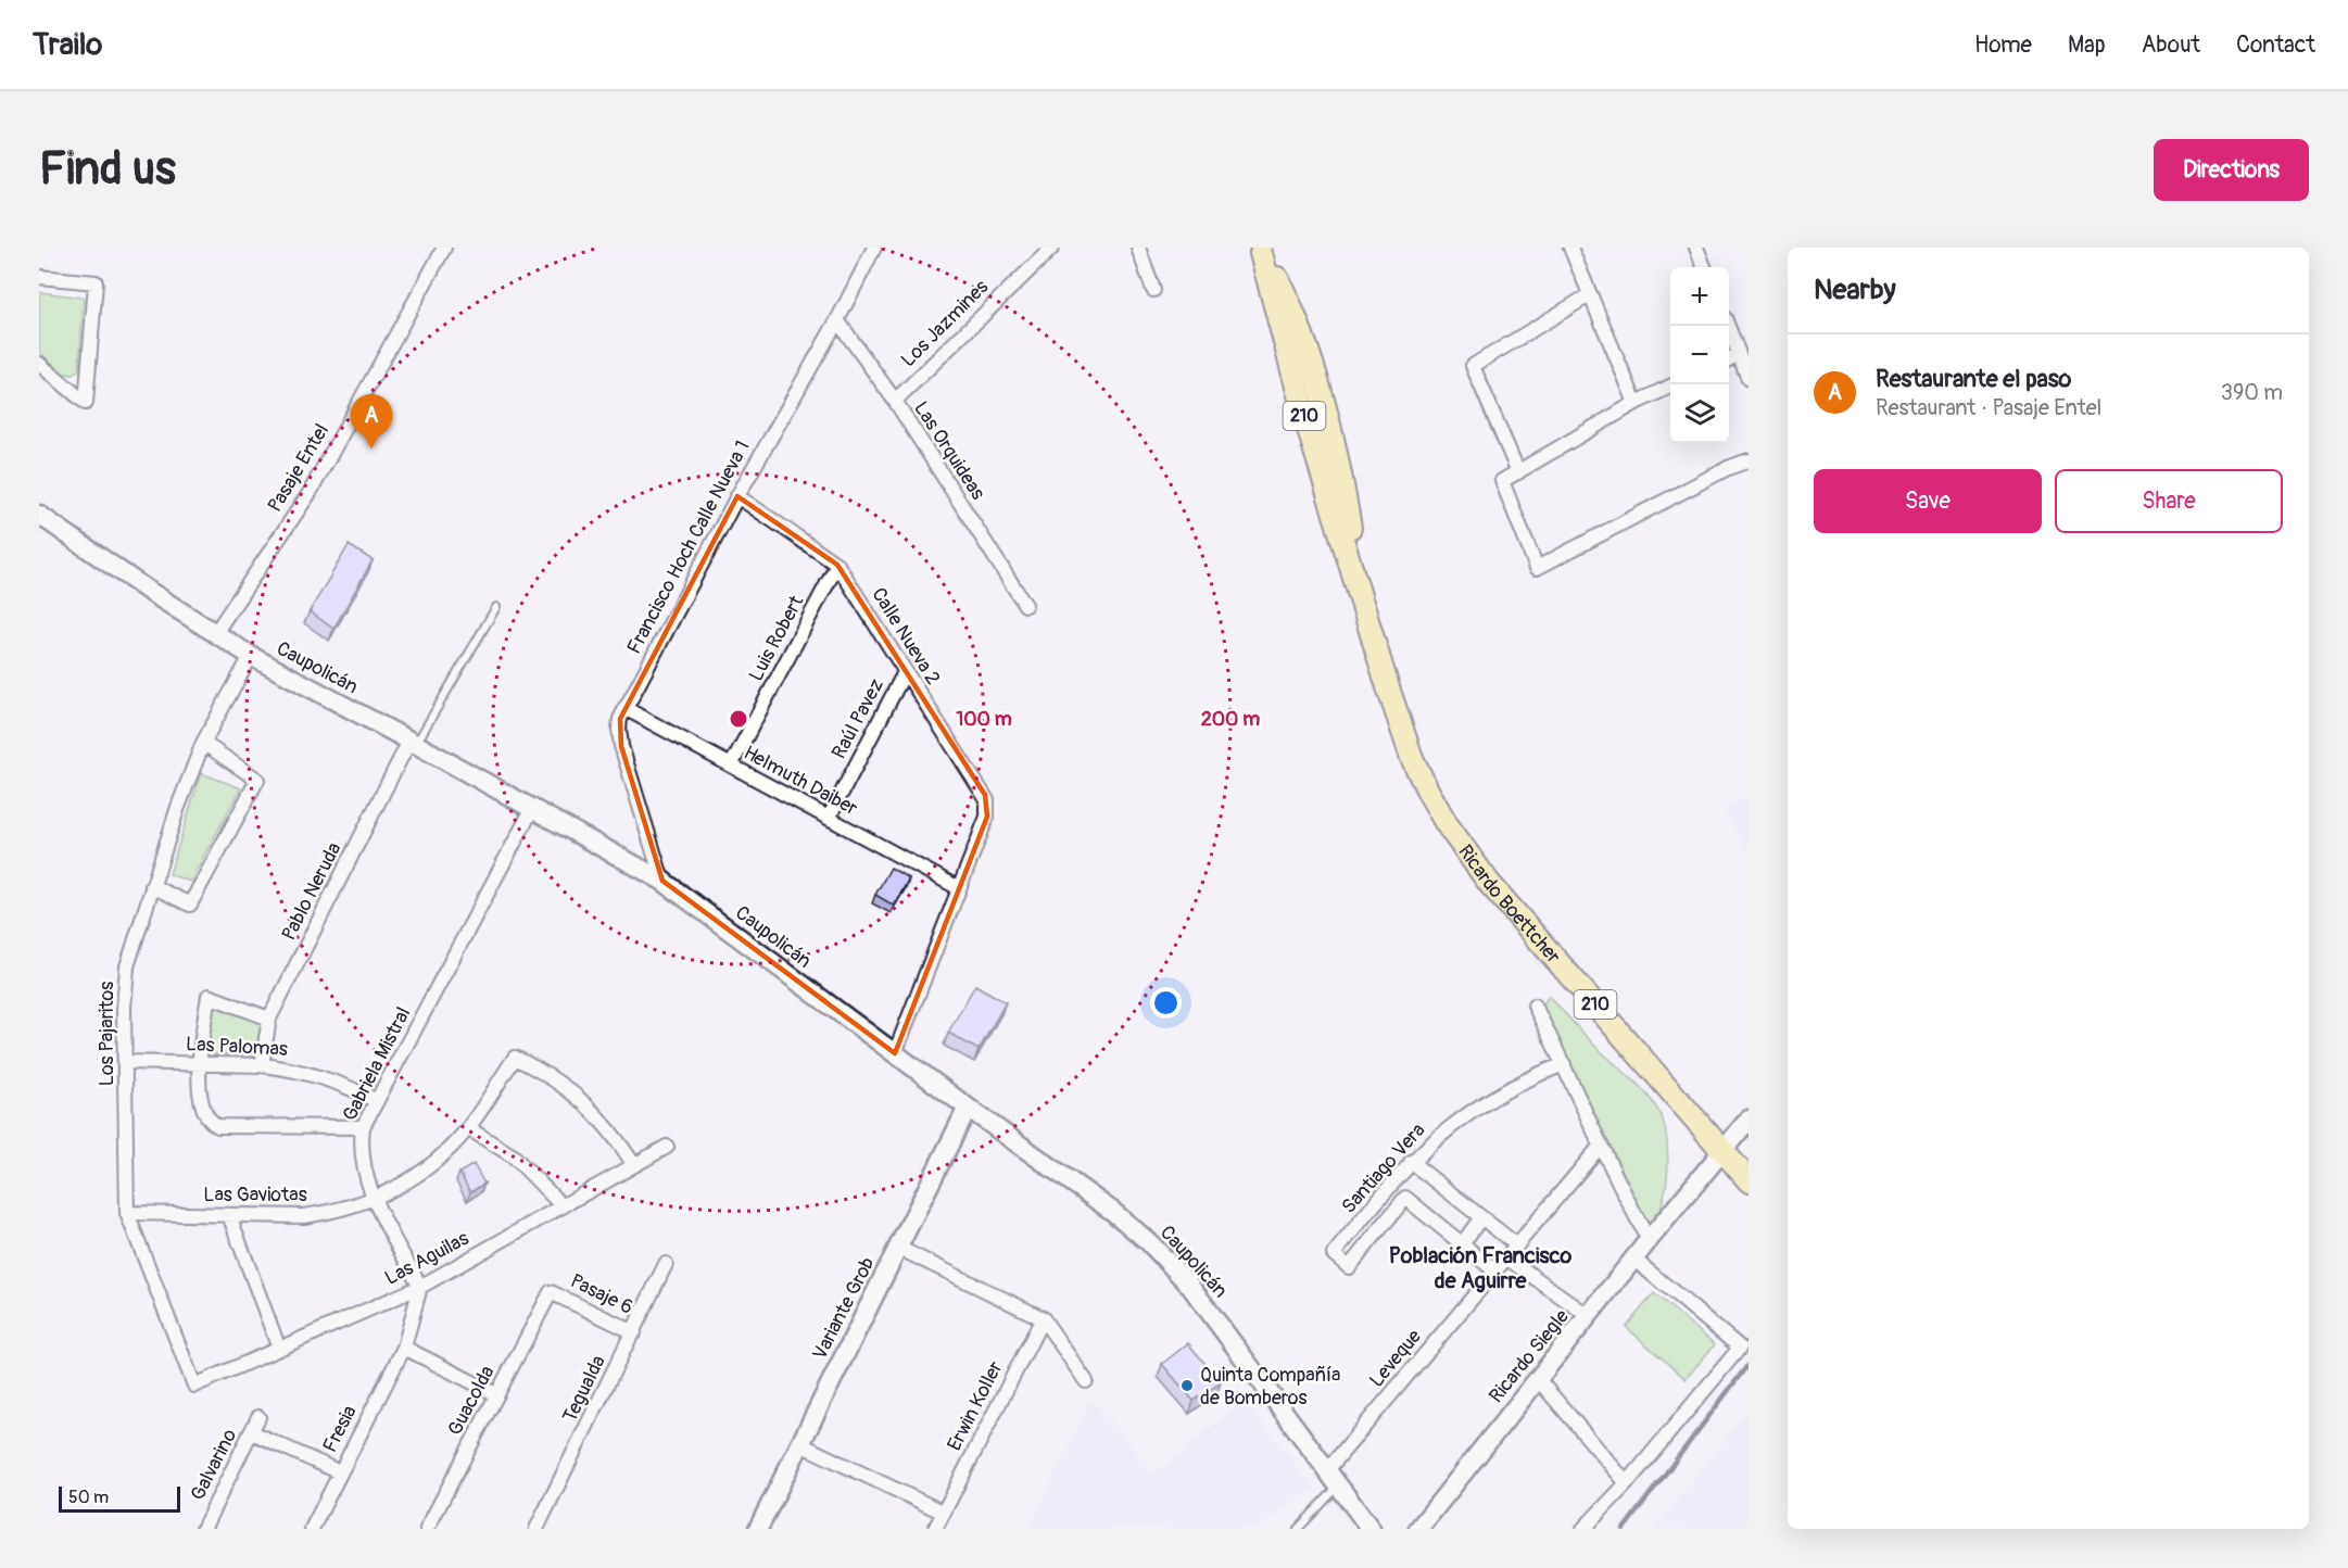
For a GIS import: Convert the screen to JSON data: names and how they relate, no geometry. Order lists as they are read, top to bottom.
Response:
{
  "streets": {
    "main road": ["210", "Ricardo Boettcher"],
    "street": [
      "Los Jazmines",
      "Las Orquideas",
      "Pasaje Entel",
      "Francisco Hoch Calle Nueva 1",
      "Calle Nueva 2",
      "Luis Robert",
      "Caupolicán",
      "Raúl Pavez",
      "Helmuth Daiber",
      "Pablo Neruda",
      "Los Pajaritos",
      "Las Palomas",
      "Gabriela Mistral",
      "Santiago Vera",
      "Las Gaviotas",
      "Las Aguilas",
      "Pasaje 6",
      "Variante Grob",
      "Ricardo Siegle",
      "Leveque",
      "Tegualda",
      "Guacolda",
      "Erwin Koller",
      "Fresia",
      "Galvarino"
    ]
  },
  "crossings": [
    ["Los Jazmines", "Las Orquideas"],
    ["Las Orquideas", "Francisco Hoch Calle Nueva 1"],
    ["Pasaje Entel", "Caupolicán"],
    ["Francisco Hoch Calle Nueva 1", "Calle Nueva 2"],
    ["Francisco Hoch Calle Nueva 1", "Caupolicán"],
    ["Francisco Hoch Calle Nueva 1", "Helmuth Daiber"],
    ["Calle Nueva 2", "Luis Robert"],
    ["Calle Nueva 2", "Caupolicán"],
    ["Calle Nueva 2", "Raúl Pavez"],
    ["Calle Nueva 2", "Helmuth Daiber"],
    ["Luis Robert", "Helmuth Daiber"],
    ["Caupolicán", "Pablo Neruda"],
    ["Caupolicán", "Los Pajaritos"],
    ["Caupolicán", "Gabriela Mistral"],
    ["Caupolicán", "Variante Grob"],
    ["Caupolicán", "Leveque"],
    ["Raúl Pavez", "Helmuth Daiber"],
    ["Pablo Neruda", "Las Palomas"],
    ["Ricardo Boettcher", "Ricardo Siegle"],
    ["Los Pajaritos", "Las Palomas"],
    ["Los Pajaritos", "Las Gaviotas"],
    ["Los Pajaritos", "Las Aguilas"],
    ["Las Palomas", "Gabriela Mistral"],
    ["Gabriela Mistral", "Las Gaviotas"],
    ["Gabriela Mistral", "Las Aguilas"],
    ["Las Gaviotas", "Las Aguilas"],
    ["Pasaje 6", "Tegualda"],
    ["Pasaje 6", "Guacolda"]
  ],
  "districts": ["Población Francisco de Aguirre"],
  "places": ["Quinta Compañía de Bomberos"],
  "scale_bar": "50 m",
  "page": {
    "header": "Trailo",
    "nav": [
      "Home",
      "Map",
      "About",
      "Contact"
    ],
    "buttons": [
      "Directions",
      ["Save", "Share"]
    ],
    "title": "Find us",
    "heading": "Nearby",
    "map_buttons": ["+", "−"],
    "list": [
      {
        "mark": "A",
        "name": "Restaurante el paso",
        "note": "Restaurant · Pasaje Entel",
        "value": "390 m"
      }
    ],
    "pins": "A",
    "scale": "50 m"
  },
  "rings": ["100 m", "200 m"]
}
